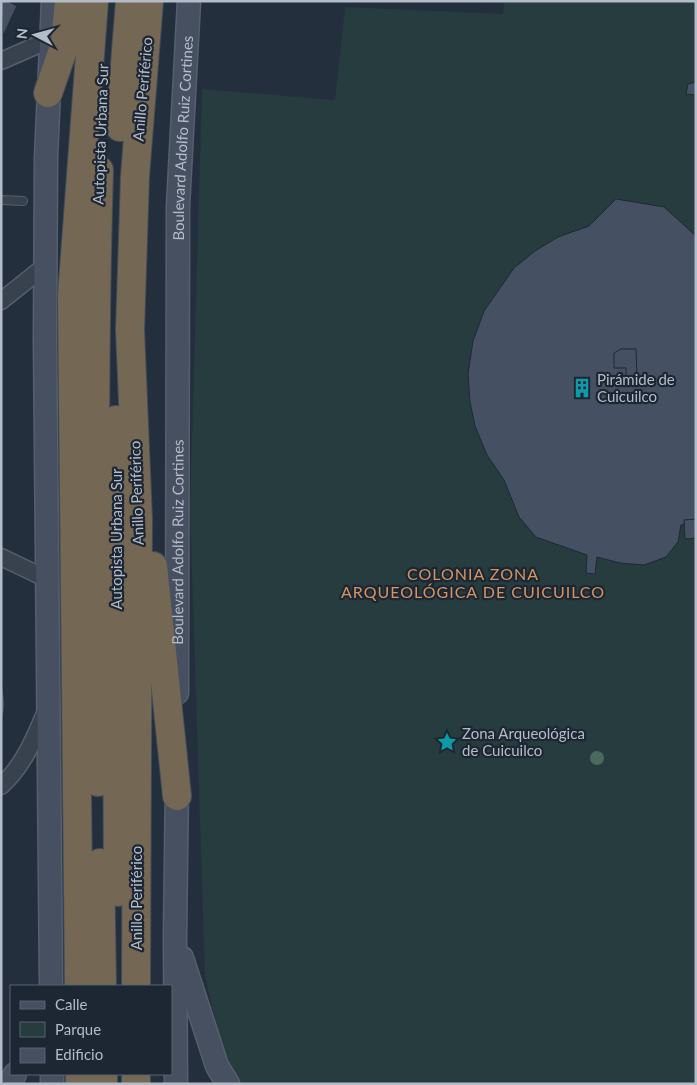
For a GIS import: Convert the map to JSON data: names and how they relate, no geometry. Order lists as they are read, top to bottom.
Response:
{
  "streets": {
    "highway": ["Anillo Periférico", "Autopista Urbana Sur"],
    "main road": ["Boulevard Adolfo Ruiz Cortines"]
  },
  "districts": ["COLONIA ZONA ARQUEOLÓGICA DE CUICUILCO"],
  "places": {
    "building": ["Pirámide de Cuicuilco"],
    "place": ["Zona Arqueológica de Cuicuilco"]
  },
  "legend": ["Calle", "Parque", "Edificio"],
  "north": "left"
}
